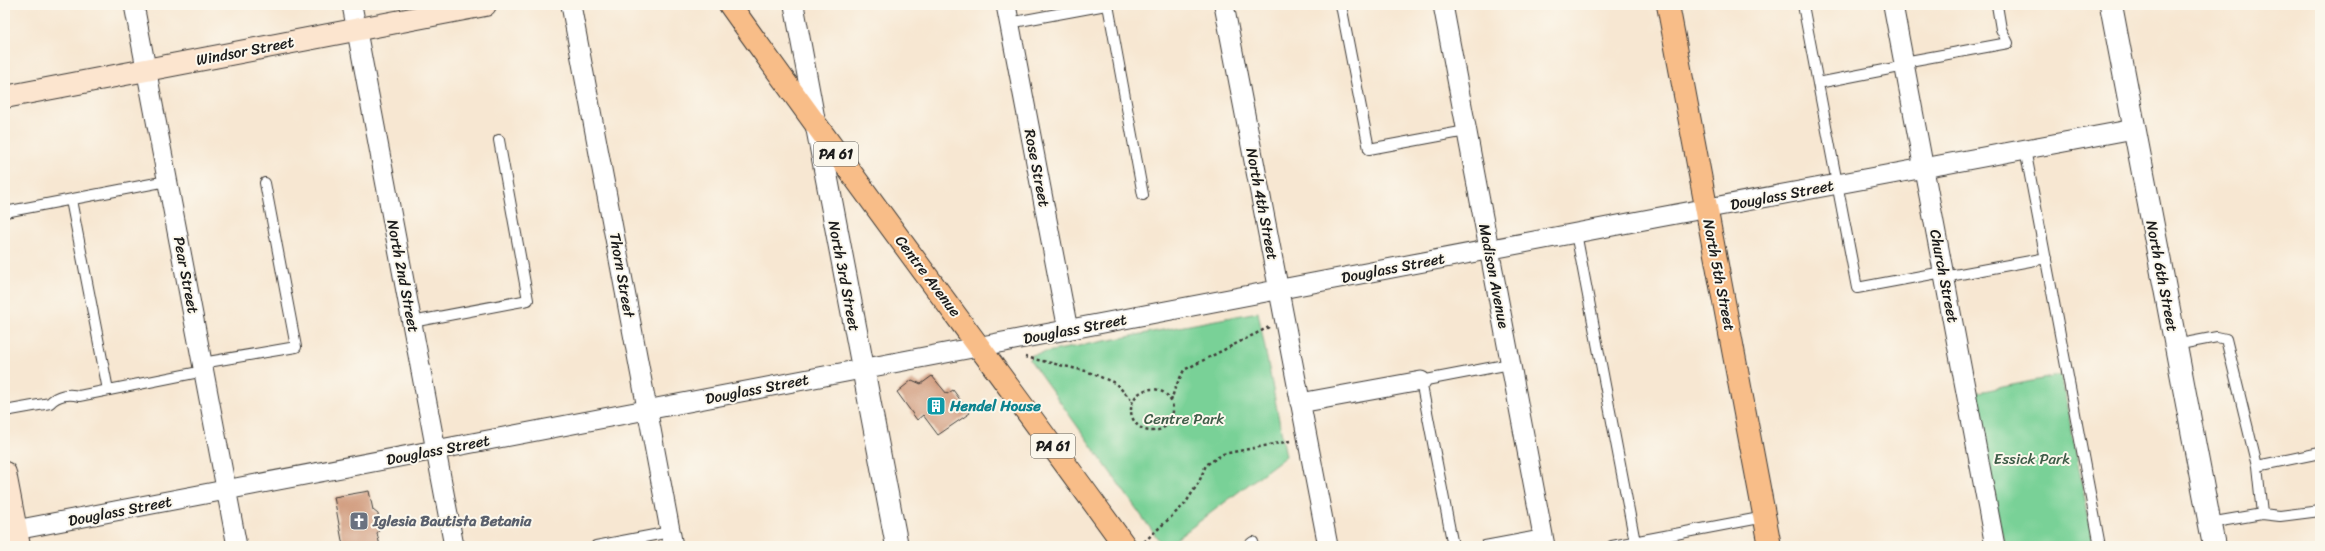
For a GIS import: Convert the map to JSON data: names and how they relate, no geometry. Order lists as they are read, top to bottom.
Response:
{
  "streets": {
    "main road": [
      "Windsor Street",
      "PA 61",
      "North 5th Street",
      "Centre Avenue"
    ],
    "street": [
      "Rose Street",
      "Douglass Street",
      "North 4th Street",
      "Pear Street",
      "Thorn Street",
      "North 2nd Street",
      "North 3rd Street",
      "Madison Avenue",
      "Church Street",
      "North 6th Street"
    ]
  },
  "crossings": [
    ["Windsor Street", "Pear Street"],
    ["Windsor Street", "North 2nd Street"],
    ["Rose Street", "Douglass Street"],
    ["Douglass Street", "North 4th Street"],
    ["Douglass Street", "Pear Street"],
    ["Douglass Street", "Thorn Street"],
    ["Douglass Street", "North 5th Street"],
    ["Douglass Street", "North 2nd Street"],
    ["Douglass Street", "North 3rd Street"],
    ["Douglass Street", "Centre Avenue"],
    ["Douglass Street", "Madison Avenue"],
    ["Douglass Street", "Church Street"],
    ["Douglass Street", "North 6th Street"],
    ["North 3rd Street", "Centre Avenue"]
  ],
  "parks": ["Centre Park", "Essick Park"],
  "places": {
    "building": ["Hendel House"],
    "church": ["Iglesia Bautista Betania"]
  }
}
